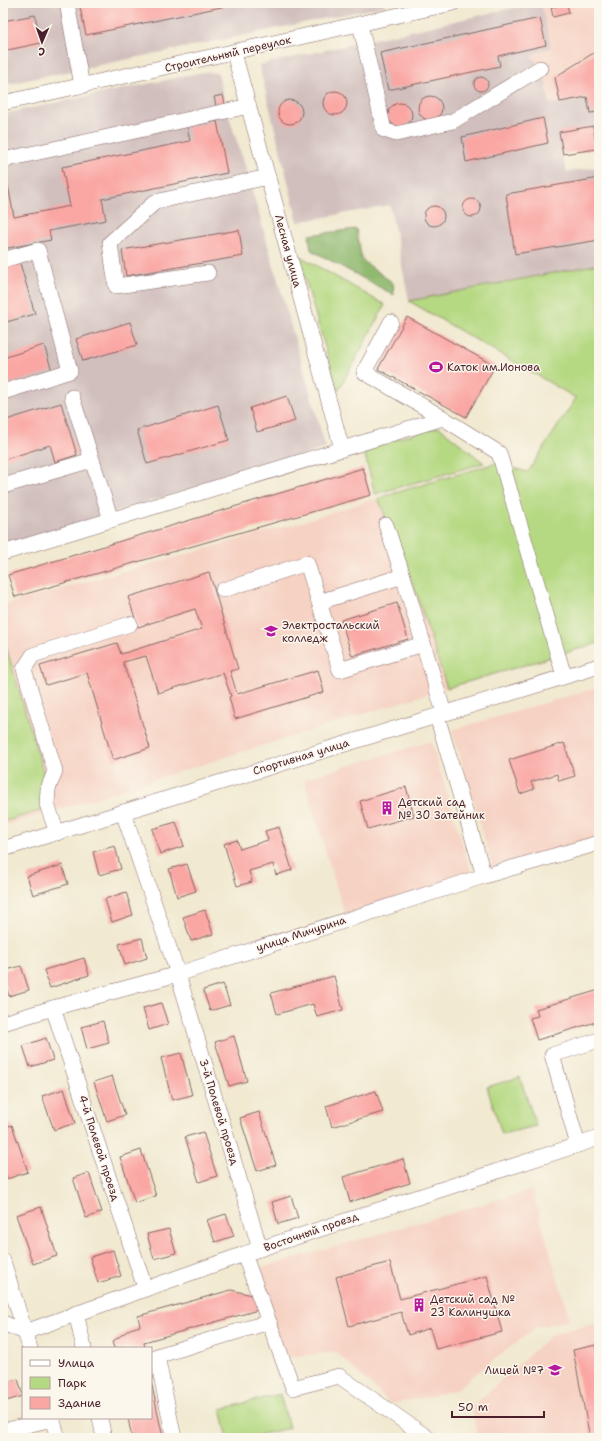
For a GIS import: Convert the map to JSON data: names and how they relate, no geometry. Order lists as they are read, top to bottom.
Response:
{
  "streets": {
    "street": [
      "Строительный переулок",
      "Лесная улица",
      "Спортивная улица",
      "улица Мичурина",
      "3-й Полевой проезд",
      "4-й Полевой проезд",
      "Восточный проезд"
    ]
  },
  "crossings": [
    ["Строительный переулок", "Лесная улица"],
    ["Спортивная улица", "3-й Полевой проезд"],
    ["улица Мичурина", "3-й Полевой проезд"],
    ["улица Мичурина", "4-й Полевой проезд"],
    ["3-й Полевой проезд", "Восточный проезд"],
    ["4-й Полевой проезд", "Восточный проезд"]
  ],
  "places": {
    "sports": ["Каток им.Ионова"],
    "school or university": ["Электростальский колледж", "Лицей №7"],
    "building": ["Детский сад № 30 Затейник", "Детский сад № 23 Калинушка"]
  },
  "legend": ["Улица", "Парк", "Здание"],
  "scale_bar": "50 m",
  "north": "bottom"
}
